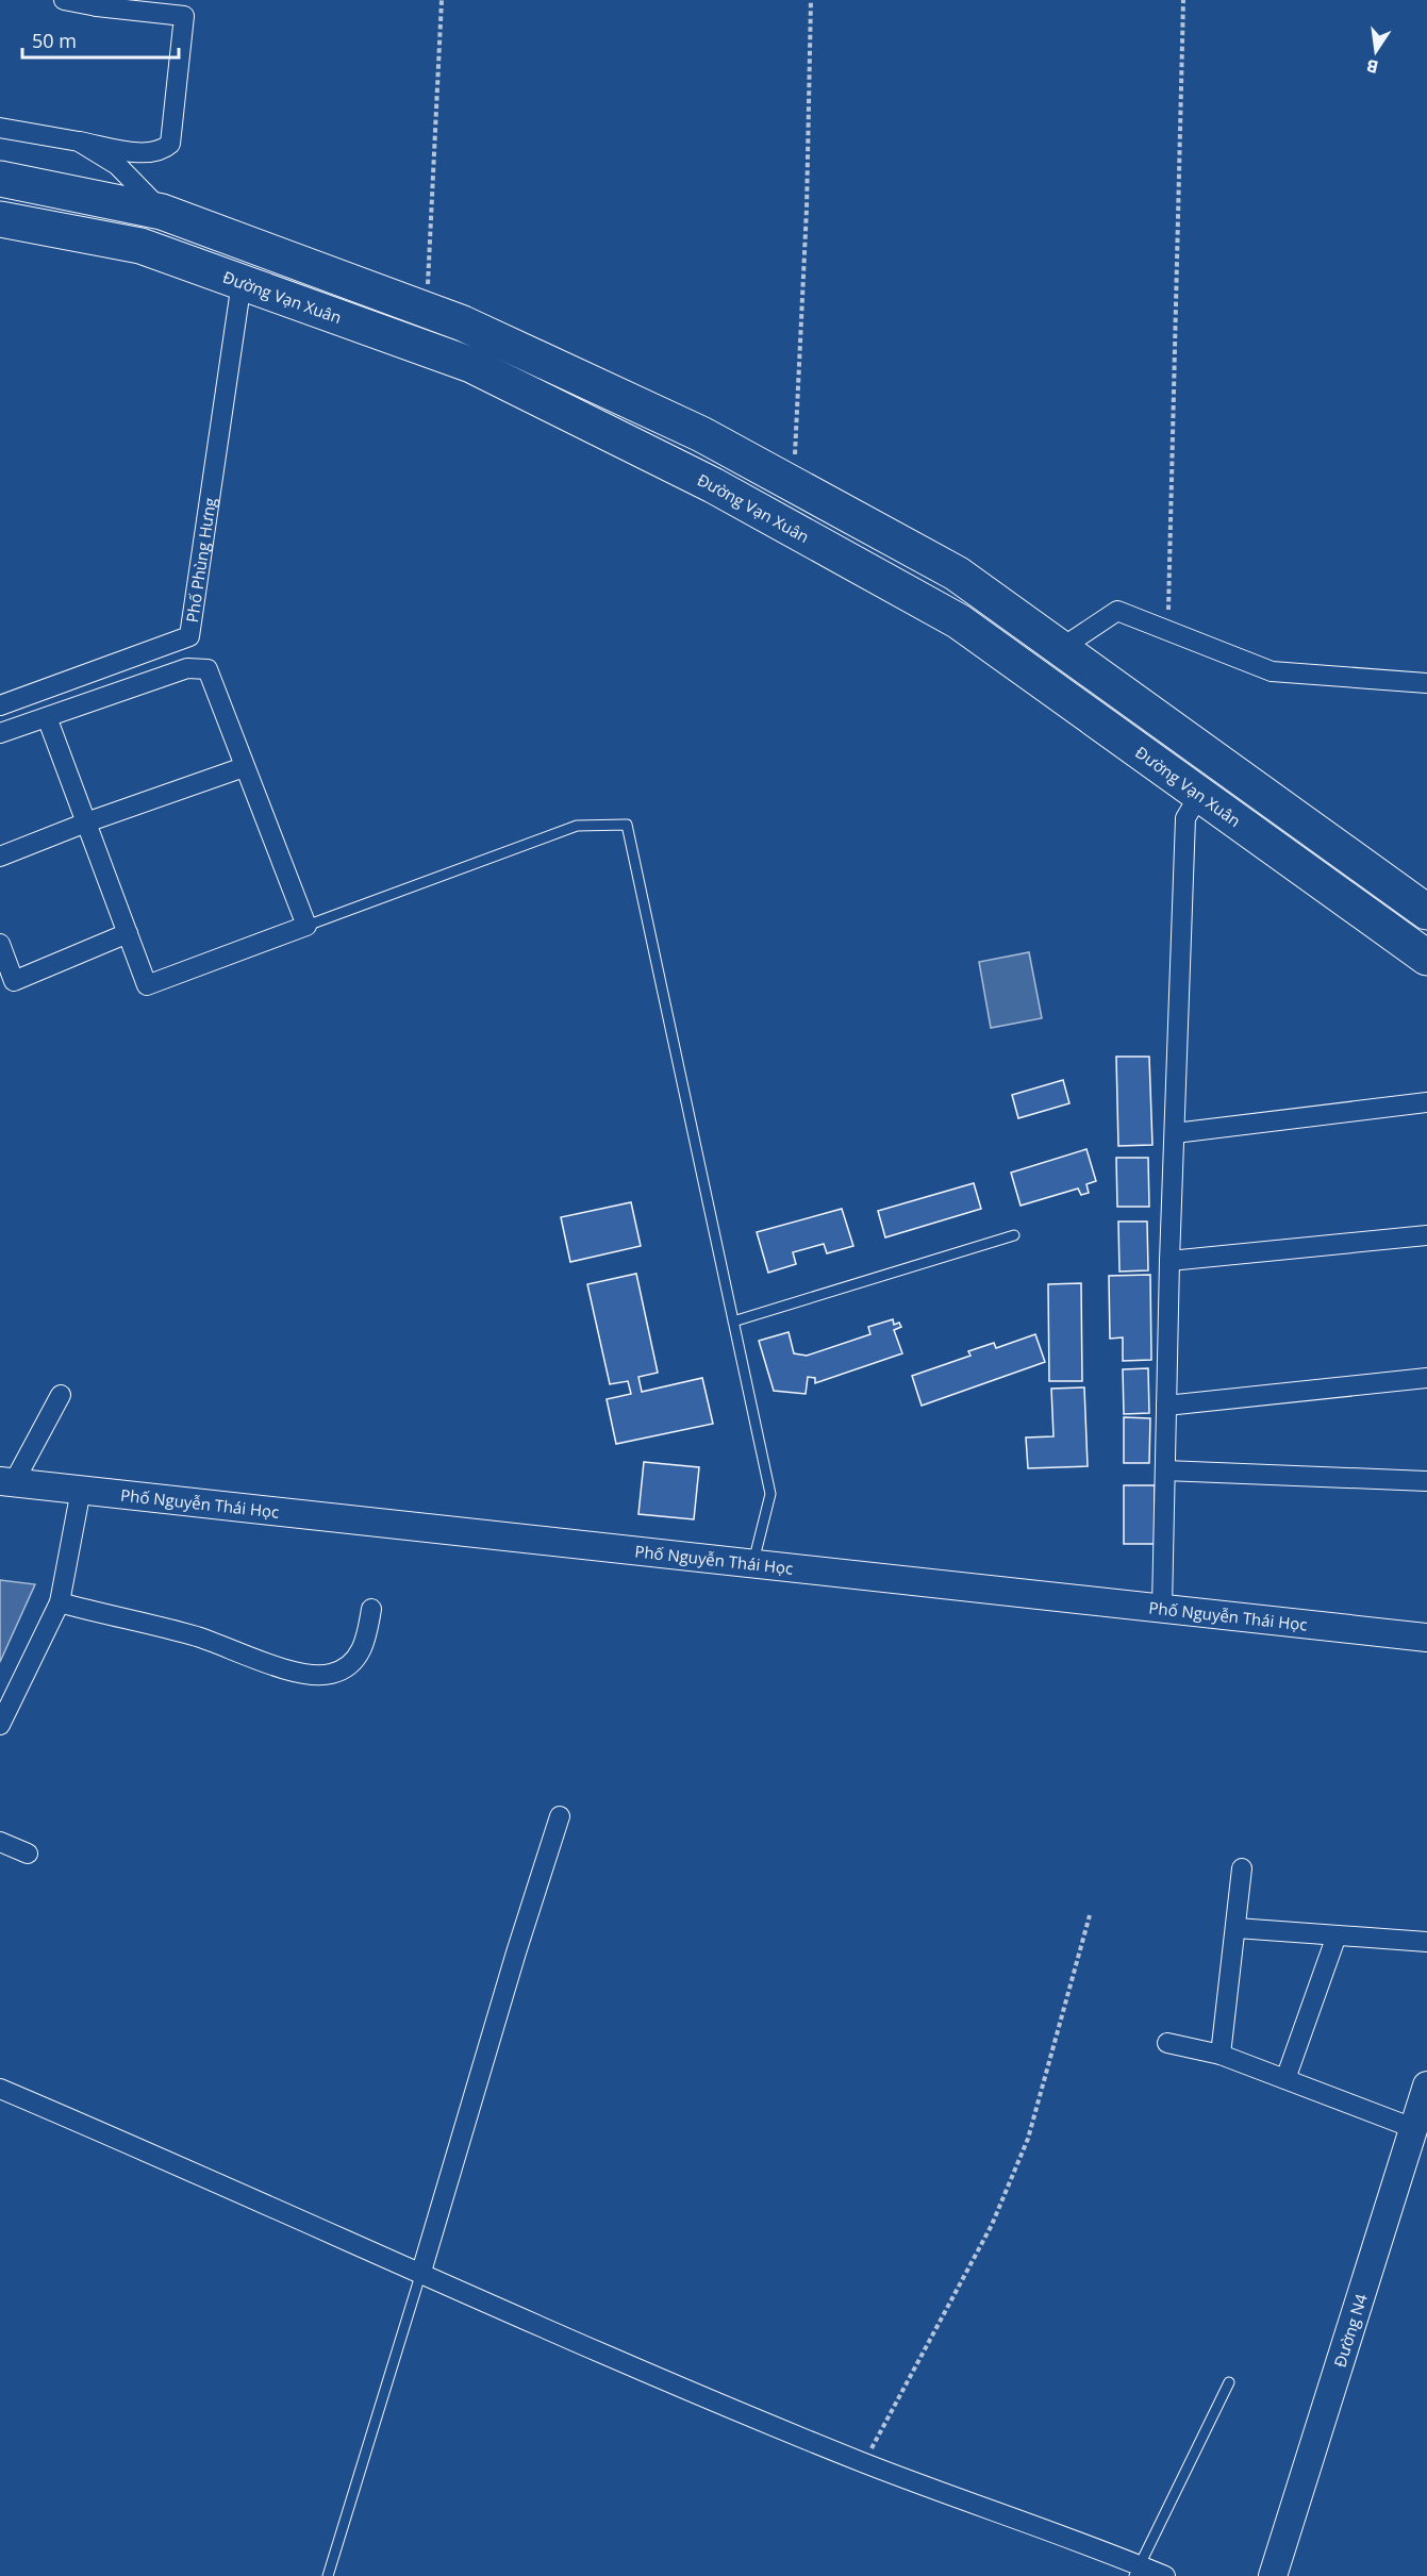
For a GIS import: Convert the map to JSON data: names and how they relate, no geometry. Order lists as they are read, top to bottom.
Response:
{
  "streets": {
    "highway": ["Đường Vạn Xuân"],
    "main road": ["Phố Nguyễn Thái Học", "Đường N4"],
    "street": ["Phố Phùng Hưng"]
  },
  "crossings": [
    ["Đường Vạn Xuân", "Phố Phùng Hưng"]
  ],
  "scale_bar": "50 m",
  "north": "bottom"
}
